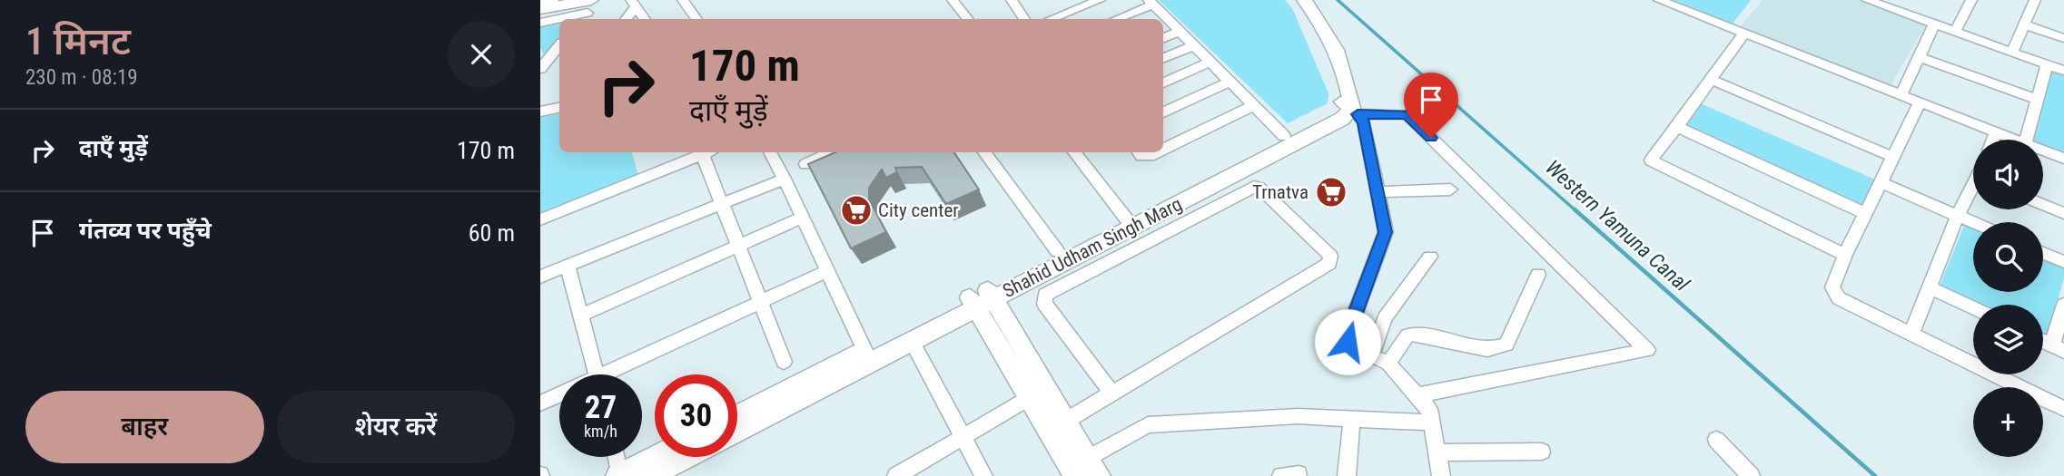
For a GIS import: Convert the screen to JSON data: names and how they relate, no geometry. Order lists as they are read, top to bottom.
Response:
{
  "streets": {
    "street": ["Shahid Udham Singh Marg"]
  },
  "water": ["Western Yamuna Canal"],
  "places": {
    "supermarket": ["Trnatva", "City center"]
  },
  "page": {
    "heading": ["1 मिनट", "230 m · 08:19"],
    "turn": ["170 m", "दाएँ मुड़ें"],
    "list": [
      {
        "name": "दाएँ मुड़ें",
        "value": "170 m"
      },
      {
        "name": "गंतव्य पर पहुँचे",
        "value": "60 m"
      }
    ],
    "map_buttons": "+",
    "speed": "27 km/h",
    "limit": "30",
    "buttons": ["बाहर", "शेयर करें"]
  }
}
